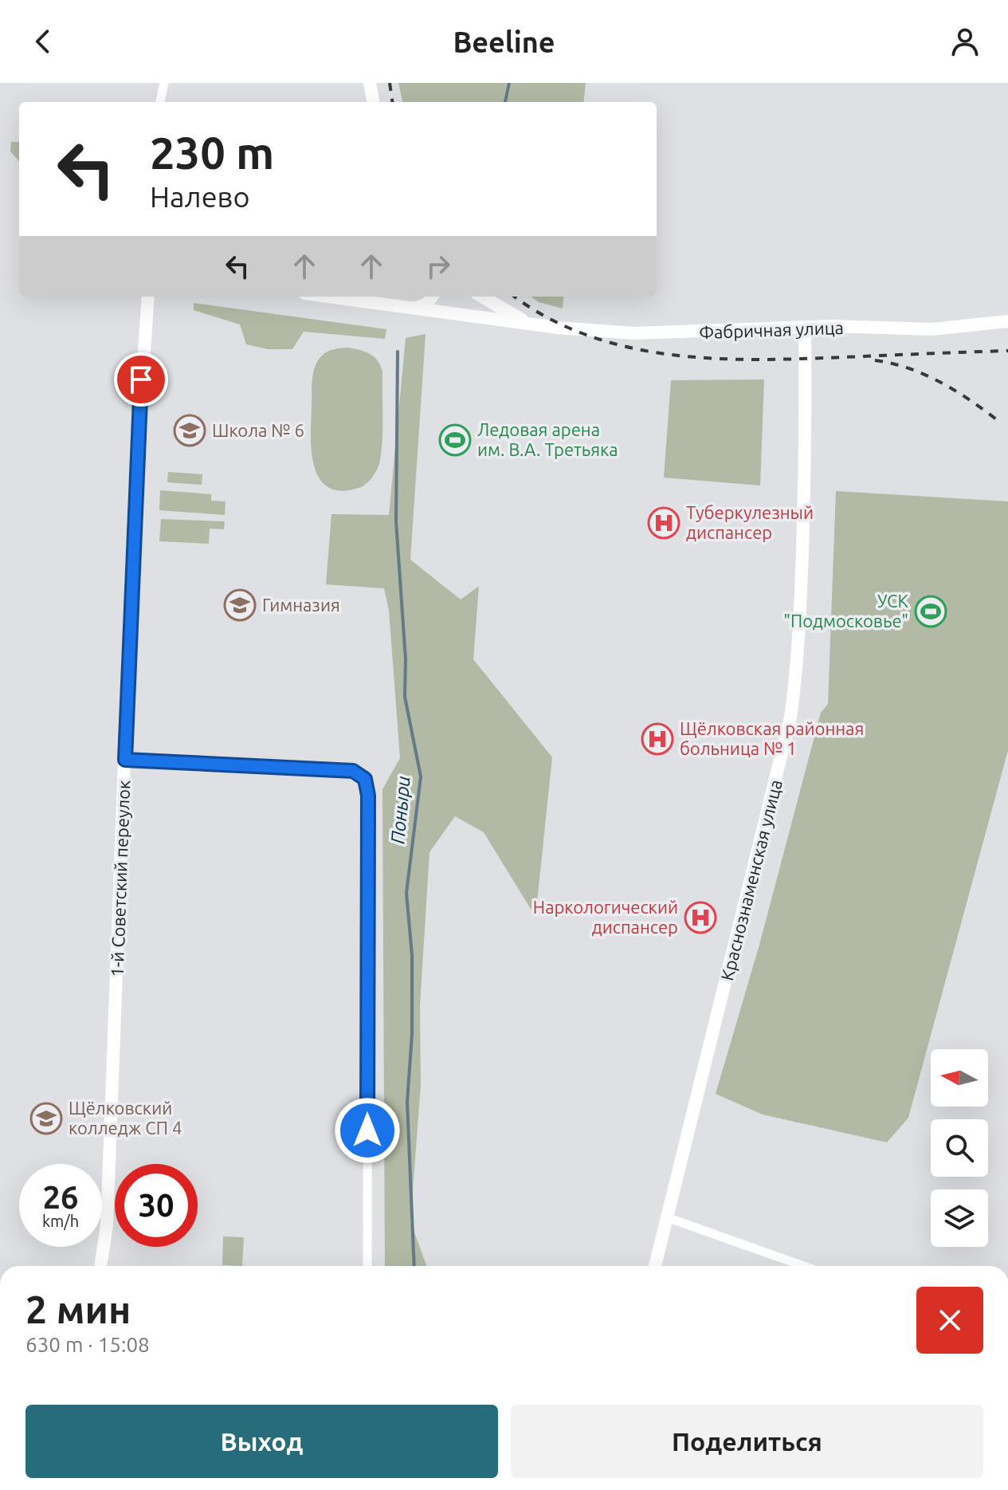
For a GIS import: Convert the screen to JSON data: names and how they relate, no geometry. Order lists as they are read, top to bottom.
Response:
{
  "streets": {
    "street": ["Фабричная улица", "1-й Советский переулок", "Краснознаменская улица"]
  },
  "crossings": [
    ["Фабричная улица", "Краснознаменская улица"]
  ],
  "water": ["Поныри"],
  "places": {
    "school or university": ["Школа № 6", "Гимназия", "Щёлковский колледж СП 4"],
    "sports": ["Ледовая арена им. В.А. Третьяка", "УСК \"Подмосковье\""],
    "hospital": ["Туберкулезный диспансер", "Щёлковская районная больница № 1", "Наркологический диспансер"]
  },
  "north": "left",
  "page": {
    "header": "Beeline",
    "turn": ["230 m", "Налево"],
    "speed": "26 km/h",
    "limit": "30",
    "heading": ["2 мин", "630 m · 15:08"],
    "buttons": ["Выход", "Поделиться"]
  }
}
